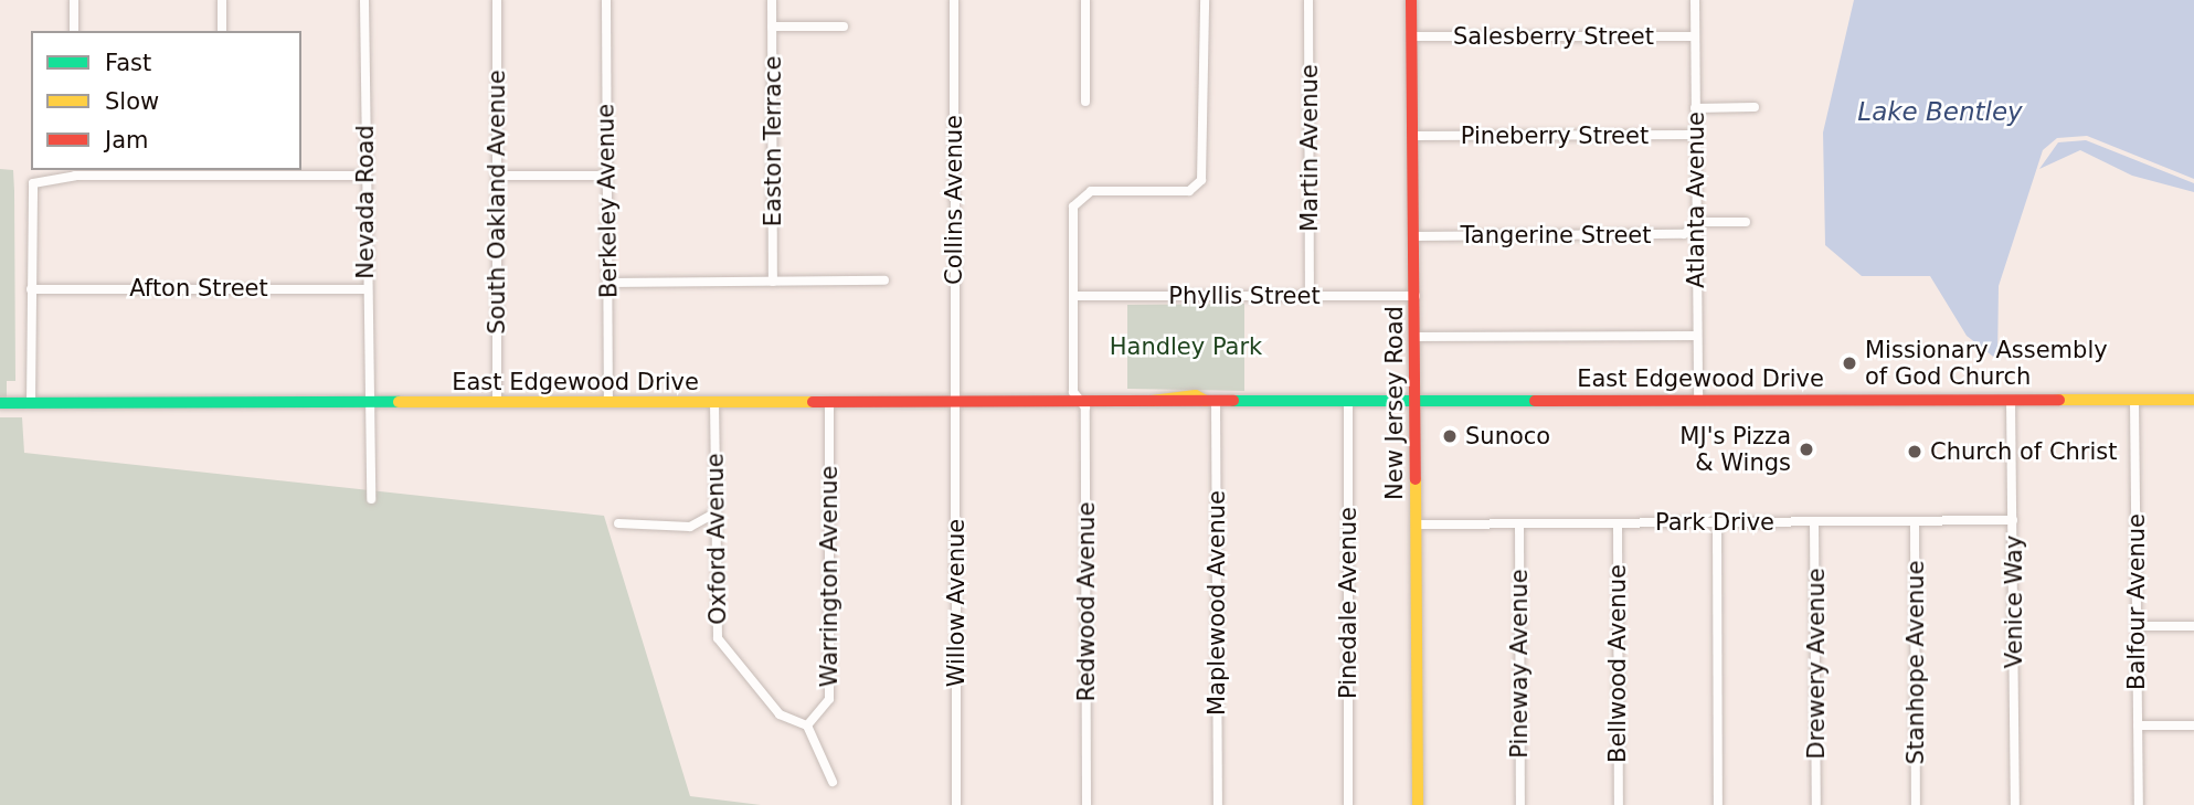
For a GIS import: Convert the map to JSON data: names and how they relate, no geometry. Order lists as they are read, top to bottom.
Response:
{
  "streets": {
    "street": [
      "Salesberry Street",
      "Pineberry Street",
      "Easton Terrace",
      "Martin Avenue",
      "Collins Avenue",
      "Atlanta Avenue",
      "Berkeley Avenue",
      "Nevada Road",
      "South Oakland Avenue",
      "Tangerine Street",
      "Afton Street",
      "Phyllis Street",
      "East Edgewood Drive",
      "New Jersey Road",
      "Park Drive",
      "Oxford Avenue",
      "Warrington Avenue",
      "Redwood Avenue",
      "Venice Way",
      "Balfour Avenue",
      "Willow Avenue",
      "Maplewood Avenue",
      "Pinedale Avenue",
      "Stanhope Avenue",
      "Pineway Avenue",
      "Bellwood Avenue",
      "Drewery Avenue"
    ]
  },
  "crossings": [
    ["Salesberry Street", "Atlanta Avenue"],
    ["Salesberry Street", "New Jersey Road"],
    ["Pineberry Street", "Atlanta Avenue"],
    ["Pineberry Street", "New Jersey Road"],
    ["Martin Avenue", "Phyllis Street"],
    ["Collins Avenue", "East Edgewood Drive"],
    ["Collins Avenue", "Willow Avenue"],
    ["Atlanta Avenue", "Tangerine Street"],
    ["Atlanta Avenue", "East Edgewood Drive"],
    ["Berkeley Avenue", "East Edgewood Drive"],
    ["Nevada Road", "Afton Street"],
    ["Nevada Road", "East Edgewood Drive"],
    ["South Oakland Avenue", "East Edgewood Drive"],
    ["Tangerine Street", "New Jersey Road"],
    ["Phyllis Street", "New Jersey Road"],
    ["Phyllis Street", "Redwood Avenue"],
    ["East Edgewood Drive", "New Jersey Road"],
    ["East Edgewood Drive", "Oxford Avenue"],
    ["East Edgewood Drive", "Warrington Avenue"],
    ["East Edgewood Drive", "Redwood Avenue"],
    ["East Edgewood Drive", "Venice Way"],
    ["East Edgewood Drive", "Balfour Avenue"],
    ["East Edgewood Drive", "Willow Avenue"],
    ["East Edgewood Drive", "Maplewood Avenue"],
    ["East Edgewood Drive", "Pinedale Avenue"],
    ["New Jersey Road", "Park Drive"],
    ["Park Drive", "Venice Way"],
    ["Park Drive", "Stanhope Avenue"],
    ["Park Drive", "Pineway Avenue"],
    ["Park Drive", "Bellwood Avenue"],
    ["Park Drive", "Drewery Avenue"],
    ["Oxford Avenue", "Warrington Avenue"]
  ],
  "water": ["Lake Bentley"],
  "parks": ["Handley Park"],
  "places": [
    "Missionary Assembly of God Church",
    "Sunoco",
    "MJ's Pizza & Wings",
    "Church of Christ"
  ],
  "legend": ["Fast", "Slow", "Jam"]
}
